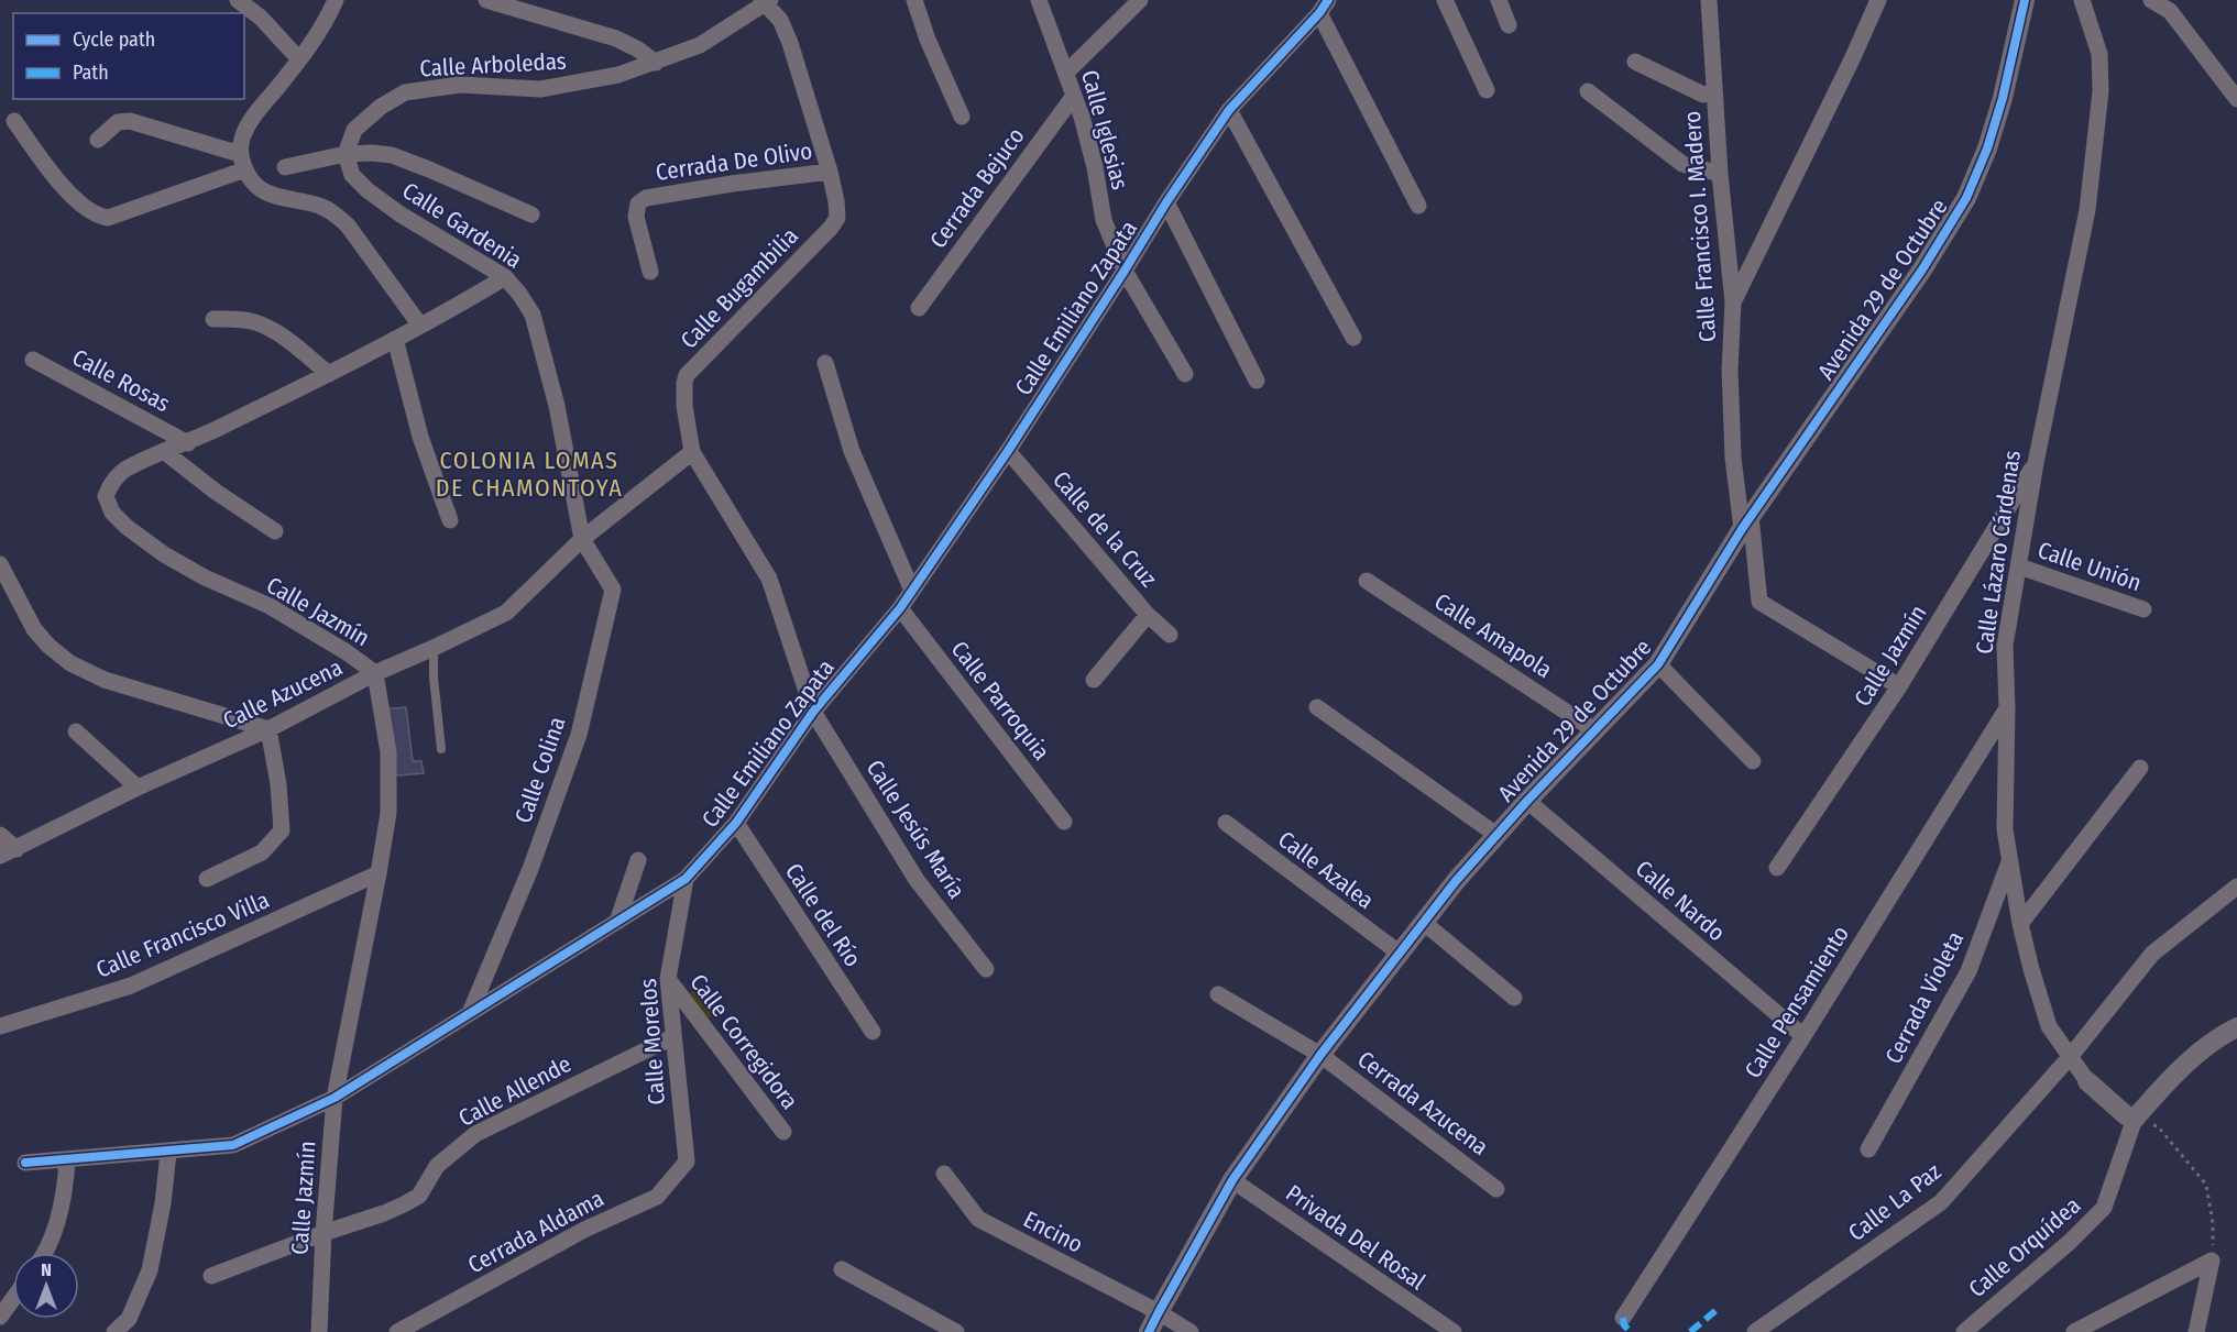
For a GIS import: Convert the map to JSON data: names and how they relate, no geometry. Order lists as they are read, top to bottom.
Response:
{
  "streets": {
    "street": [
      "Calle Arboledas",
      "Calle Iglesias",
      "Cerrada De Olivo",
      "Cerrada Bejuco",
      "Calle Gardenia",
      "Calle Francisco I. Madero",
      "Calle Bugambilia",
      "Avenida 29 de Octubre",
      "Calle Emiliano Zapata",
      "Calle Rosas",
      "Calle de la Cruz",
      "Calle Lázaro Cárdenas",
      "Calle Unión",
      "Calle Jazmín",
      "Calle Amapola",
      "Calle Azucena",
      "Calle Parroquia",
      "Calle Colina",
      "Calle Jesús María",
      "Calle Azalea",
      "Calle Nardo",
      "Calle del Río",
      "Calle Francisco Villa",
      "Cerrada Violeta",
      "Calle Pensamiento",
      "Calle Morelos",
      "Calle Corregidora",
      "Calle Allende",
      "Cerrada Azucena",
      "Calle La Paz",
      "Cerrada Aldama",
      "Encino",
      "Privada Del Rosal",
      "Calle Orquídea"
    ]
  },
  "crossings": [
    ["Calle Arboledas", "Calle Gardenia"],
    ["Calle Arboledas", "Calle Bugambilia"],
    ["Calle Iglesias", "Cerrada Bejuco"],
    ["Calle Iglesias", "Calle Emiliano Zapata"],
    ["Cerrada De Olivo", "Calle Bugambilia"],
    ["Calle Gardenia", "Calle Jazmín"],
    ["Calle Gardenia", "Calle Azucena"],
    ["Calle Gardenia", "Calle Colina"],
    ["Calle Francisco I. Madero", "Avenida 29 de Octubre"],
    ["Calle Francisco I. Madero", "Calle Jazmín"],
    ["Calle Bugambilia", "Calle Emiliano Zapata"],
    ["Calle Bugambilia", "Calle Azucena"],
    ["Calle Bugambilia", "Calle Jesús María"],
    ["Avenida 29 de Octubre", "Calle Amapola"],
    ["Avenida 29 de Octubre", "Calle Azalea"],
    ["Avenida 29 de Octubre", "Calle Nardo"],
    ["Avenida 29 de Octubre", "Cerrada Azucena"],
    ["Avenida 29 de Octubre", "Encino"],
    ["Avenida 29 de Octubre", "Privada Del Rosal"],
    ["Calle Emiliano Zapata", "Calle de la Cruz"],
    ["Calle Emiliano Zapata", "Calle Jazmín"],
    ["Calle Emiliano Zapata", "Calle Parroquia"],
    ["Calle Emiliano Zapata", "Calle Colina"],
    ["Calle Emiliano Zapata", "Calle Jesús María"],
    ["Calle Emiliano Zapata", "Calle del Río"],
    ["Calle Emiliano Zapata", "Calle Morelos"],
    ["Calle Rosas", "Calle Jazmín"],
    ["Calle Lázaro Cárdenas", "Calle Unión"],
    ["Calle Lázaro Cárdenas", "Calle Jazmín"],
    ["Calle Lázaro Cárdenas", "Cerrada Violeta"],
    ["Calle Lázaro Cárdenas", "Calle Pensamiento"],
    ["Calle Lázaro Cárdenas", "Calle La Paz"],
    ["Calle Lázaro Cárdenas", "Calle Orquídea"],
    ["Calle Jazmín", "Calle Azucena"],
    ["Calle Jazmín", "Calle Francisco Villa"],
    ["Calle Jazmín", "Calle Allende"],
    ["Calle Azucena", "Calle Colina"],
    ["Calle Nardo", "Calle Pensamiento"],
    ["Calle Morelos", "Calle Corregidora"],
    ["Calle Morelos", "Calle Allende"],
    ["Calle Morelos", "Cerrada Aldama"]
  ],
  "districts": ["COLONIA LOMAS DE CHAMONTOYA"],
  "legend": ["Cycle path", "Path"],
  "north": "top"
}
